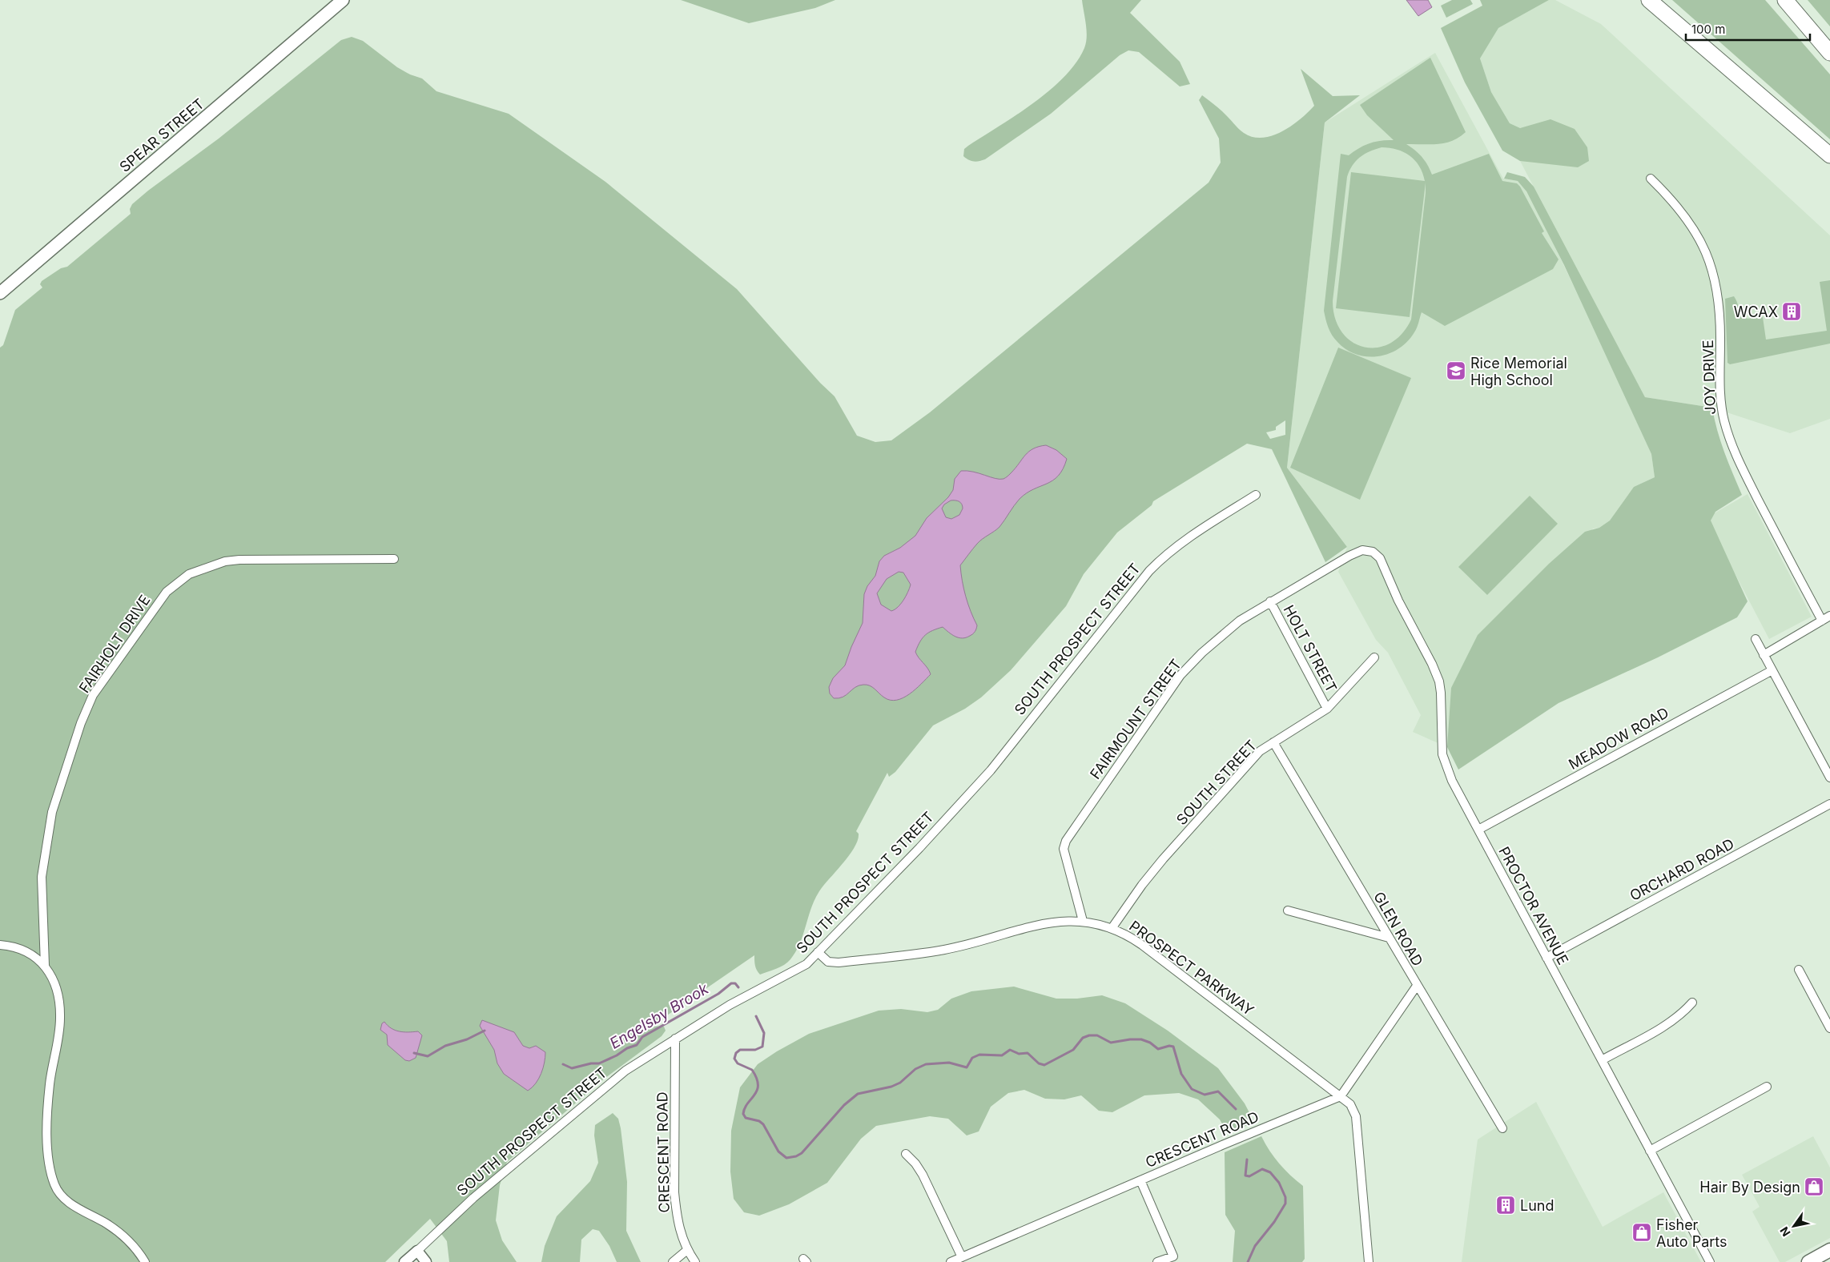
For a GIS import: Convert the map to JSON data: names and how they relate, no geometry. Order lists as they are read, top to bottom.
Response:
{
  "streets": {
    "main road": ["SPEAR STREET"],
    "street": [
      "JOY DRIVE",
      "SOUTH PROSPECT STREET",
      "FAIRHOLT DRIVE",
      "HOLT STREET",
      "FAIRMOUNT STREET",
      "MEADOW ROAD",
      "SOUTH STREET",
      "ORCHARD ROAD",
      "PROCTOR AVENUE",
      "GLEN ROAD",
      "PROSPECT PARKWAY",
      "CRESCENT ROAD"
    ]
  },
  "crossings": [
    ["SOUTH PROSPECT STREET", "PROSPECT PARKWAY"],
    ["SOUTH PROSPECT STREET", "CRESCENT ROAD"],
    ["HOLT STREET", "FAIRMOUNT STREET"],
    ["HOLT STREET", "SOUTH STREET"],
    ["FAIRMOUNT STREET", "PROCTOR AVENUE"],
    ["FAIRMOUNT STREET", "PROSPECT PARKWAY"],
    ["MEADOW ROAD", "PROCTOR AVENUE"],
    ["SOUTH STREET", "GLEN ROAD"],
    ["SOUTH STREET", "PROSPECT PARKWAY"],
    ["ORCHARD ROAD", "PROCTOR AVENUE"],
    ["PROSPECT PARKWAY", "CRESCENT ROAD"]
  ],
  "water": ["Engelsby Brook"],
  "places": {
    "building": ["WCAX", "Lund"],
    "school or university": ["Rice Memorial High School"],
    "shop": ["Hair By Design", "Fisher Auto Parts"]
  },
  "scale_bar": "100 m",
  "north": "bottom left"
}
